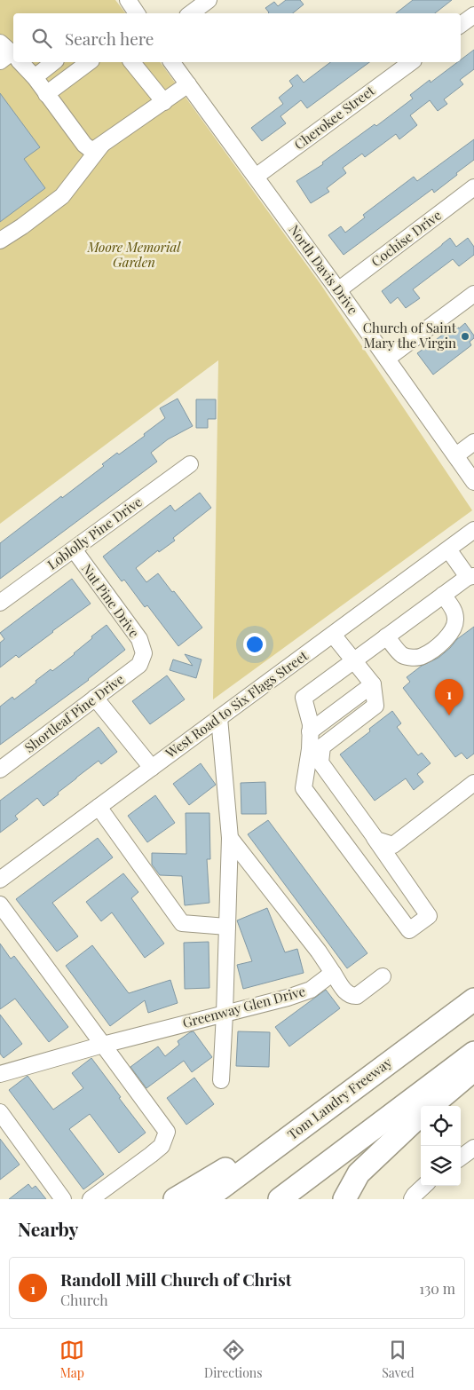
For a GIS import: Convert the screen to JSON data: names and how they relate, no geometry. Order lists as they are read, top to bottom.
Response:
{
  "streets": {
    "highway": ["Tom Landry Freeway"],
    "street": [
      "Cherokee Street",
      "Cochise Drive",
      "North Davis Drive",
      "Loblolly Pine Drive",
      "Nut Pine Drive",
      "West Road to Six Flags Street",
      "Shortleaf Pine Drive",
      "Greenway Glen Drive"
    ]
  },
  "crossings": [
    ["Cherokee Street", "North Davis Drive"],
    ["Cochise Drive", "North Davis Drive"],
    ["Loblolly Pine Drive", "Nut Pine Drive"],
    ["Nut Pine Drive", "Shortleaf Pine Drive"]
  ],
  "parks": ["Moore Memorial Garden"],
  "places": ["Church of Saint Mary the Virgin"],
  "page": {
    "search": "Search here",
    "pins": "1",
    "heading": "Nearby",
    "list": [
      {
        "mark": "1",
        "name": "Randoll Mill Church of Christ",
        "note": "Church",
        "value": "130 m"
      }
    ],
    "nav": ["Map", "Directions", "Saved"]
  }
}
